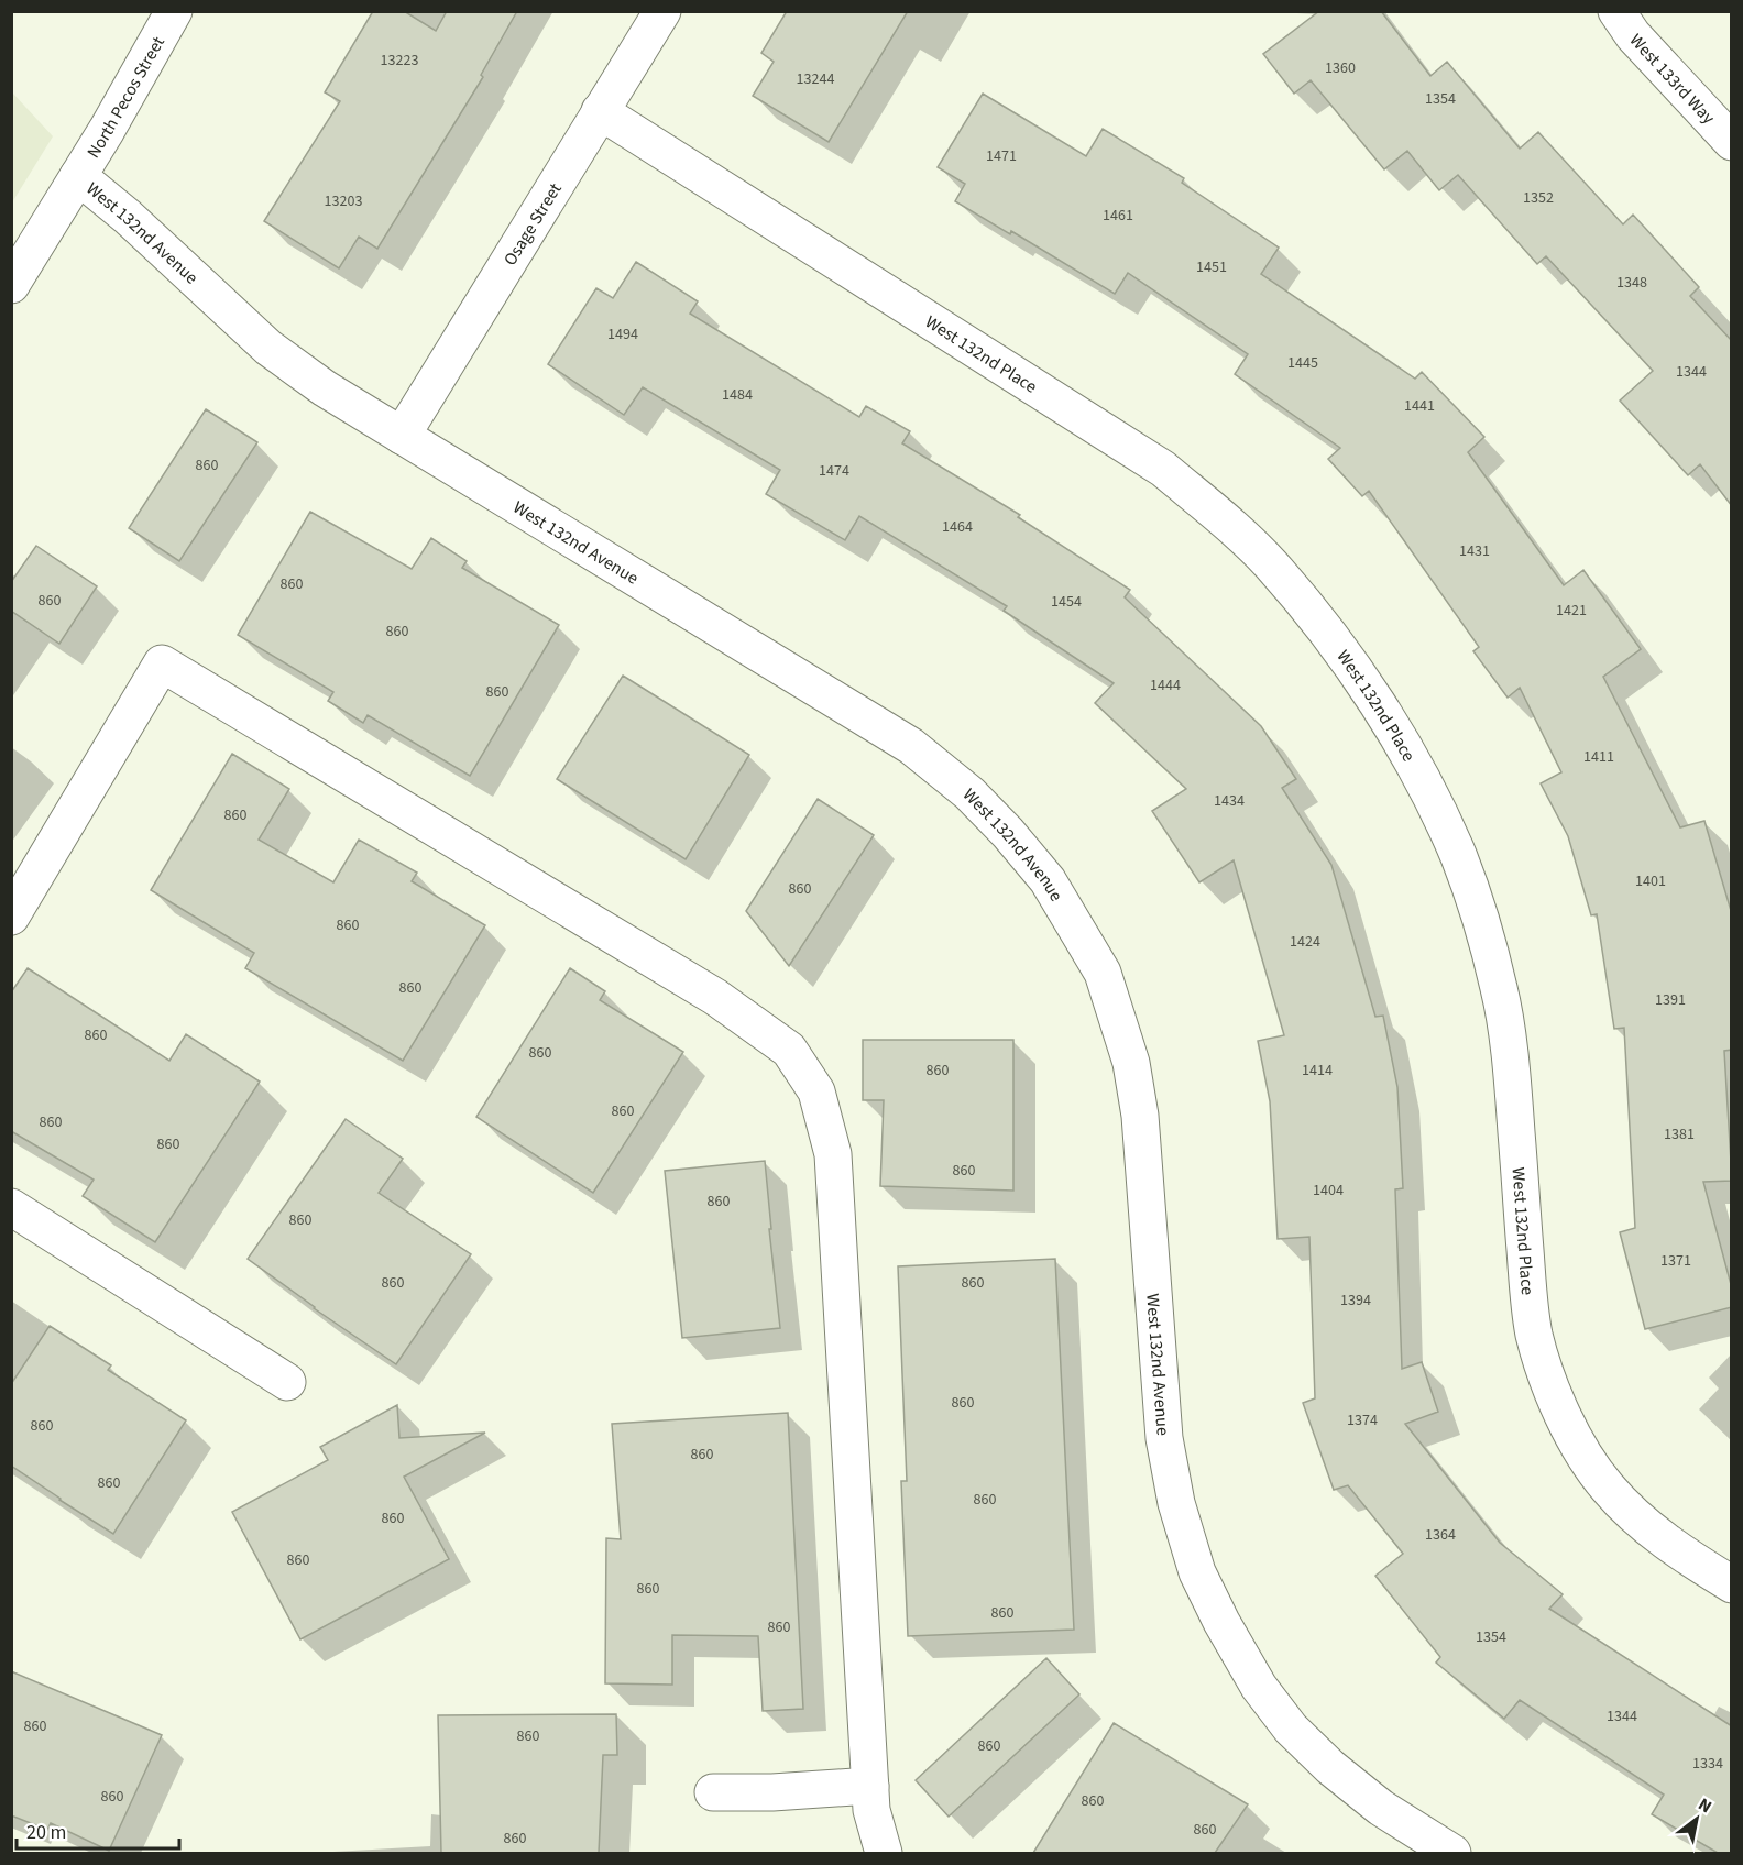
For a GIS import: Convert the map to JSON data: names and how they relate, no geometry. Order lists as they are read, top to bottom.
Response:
{
  "streets": {
    "street": [
      "West 133rd Way",
      "North Pecos Street",
      "Osage Street",
      "West 132nd Avenue",
      "West 132nd Place"
    ]
  },
  "crossings": [
    ["North Pecos Street", "West 132nd Avenue"],
    ["Osage Street", "West 132nd Avenue"],
    ["Osage Street", "West 132nd Place"]
  ],
  "house_numbers": [
    "13223",
    "1360",
    "13244",
    "1354",
    "1471",
    "1352",
    "13203",
    "1461",
    "1451",
    "1348",
    "1494",
    "1445",
    "1344",
    "1484",
    "1441",
    "860",
    "1474",
    "1464",
    "1431",
    "860",
    "860",
    "1454",
    "1421",
    "860",
    "1444",
    "860",
    "1411",
    "1434",
    "860",
    "1401",
    "860",
    "860",
    "1424",
    "860",
    "1391",
    "860",
    "860",
    "860",
    "1414",
    "860",
    "860",
    "1381",
    "860",
    "860",
    "1404",
    "860",
    "860",
    "1371",
    "860",
    "860",
    "1394",
    "860",
    "1374",
    "860",
    "860",
    "860",
    "860",
    "860",
    "1364",
    "860",
    "860",
    "860",
    "860",
    "1354",
    "1344",
    "860",
    "860",
    "860",
    "1334",
    "860",
    "860",
    "860",
    "860"
  ],
  "scale_bar": "20 m",
  "north": "top right"
}
